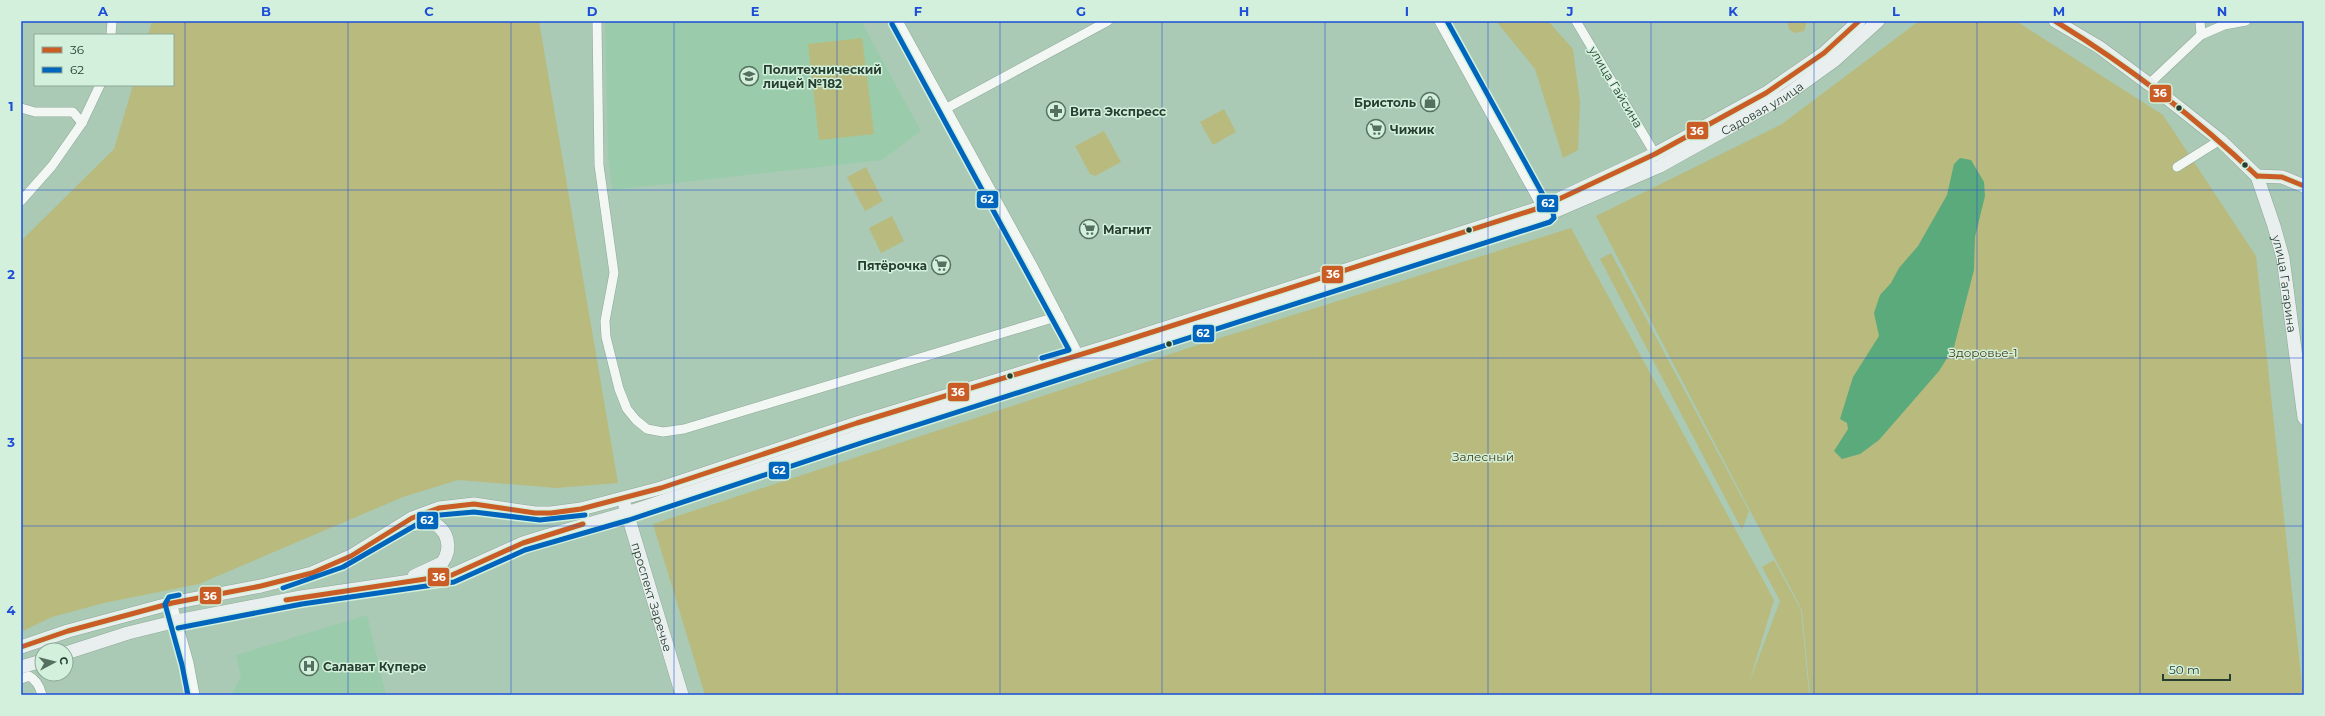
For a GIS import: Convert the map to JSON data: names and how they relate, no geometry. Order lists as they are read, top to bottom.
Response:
{
  "streets": {
    "street": [
      "улица Гайсина",
      "Садовая улица",
      "улица Гагарина",
      "проспект Заречье"
    ]
  },
  "crossings": [
    ["улица Гайсина", "Садовая улица"]
  ],
  "parks": ["Здоровье-1", "Залесный"],
  "places": {
    "school or university": ["Политехнический лицей №182"],
    "shop": ["Бристоль"],
    "pharmacy": ["Вита Экспресс"],
    "supermarket": ["Чижик", "Магнит", "Пятёрочка"],
    "hospital": ["Салават Күпере"]
  },
  "lines": ["transit line 36", "transit line 62"],
  "legend": ["36", "62"],
  "scale_bar": "50 m",
  "north": "right",
  "grid": {
    "columns": [
      "A",
      "B",
      "C",
      "D",
      "E",
      "F",
      "G",
      "H",
      "I",
      "J",
      "K",
      "L",
      "M",
      "N"
    ],
    "rows": [
      "1",
      "2",
      "3",
      "4"
    ]
  }
}
